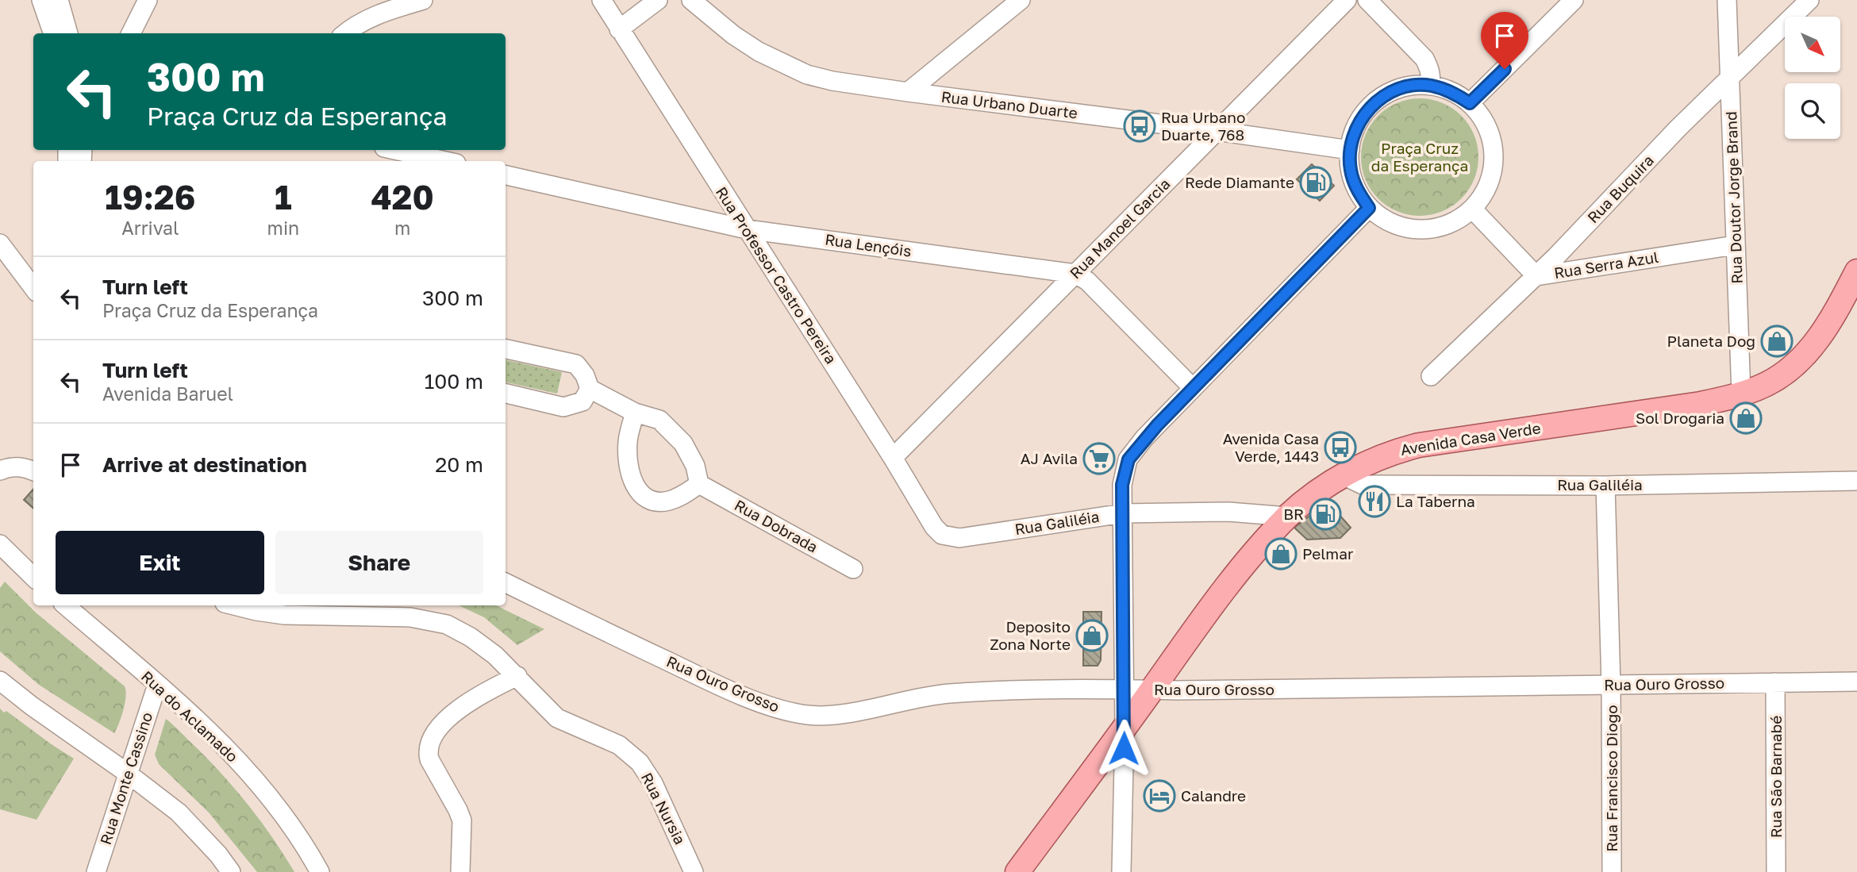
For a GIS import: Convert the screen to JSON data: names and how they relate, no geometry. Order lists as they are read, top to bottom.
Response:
{
  "streets": {
    "main road": ["Avenida Casa Verde"],
    "street": [
      "Rua Urbano Duarte",
      "Rua Buquira",
      "Rua Doutor Jorge Brand",
      "Rua Manoel Garcia",
      "Rua Lençóis",
      "Rua Serra Azul",
      "Rua Professor Castro Pereira",
      "Rua Galiléia",
      "Rua Dobrada",
      "Rua Ouro Grosso",
      "Rua do Aclamado",
      "Rua São Barnabé",
      "Rua Monte Cassino",
      "Rua Francisco Diogo",
      "Rua Nursia"
    ]
  },
  "crossings": [
    ["Rua Urbano Duarte", "Rua Manoel Garcia"],
    ["Rua Urbano Duarte", "Rua Serra Azul"],
    ["Rua Buquira", "Rua Doutor Jorge Brand"],
    ["Rua Buquira", "Rua Serra Azul"],
    ["Rua Doutor Jorge Brand", "Rua Serra Azul"],
    ["Rua Doutor Jorge Brand", "Avenida Casa Verde"],
    ["Rua Manoel Garcia", "Rua Lençóis"],
    ["Rua Manoel Garcia", "Rua Professor Castro Pereira"],
    ["Rua Lençóis", "Rua Professor Castro Pereira"],
    ["Rua Professor Castro Pereira", "Rua Galiléia"],
    ["Avenida Casa Verde", "Rua Galiléia"],
    ["Avenida Casa Verde", "Rua Ouro Grosso"],
    ["Rua Galiléia", "Rua Francisco Diogo"],
    ["Rua Ouro Grosso", "Rua São Barnabé"],
    ["Rua Ouro Grosso", "Rua Francisco Diogo"],
    ["Rua do Aclamado", "Rua Monte Cassino"]
  ],
  "parks": ["Praça Cruz da Esperança"],
  "places": {
    "bus stop": ["Rua Urbano Duarte, 768", "Avenida Casa Verde, 1443"],
    "fuel station": ["Rede Diamante", "BR"],
    "shop": [
      "Planeta Dog",
      "Sol Drogaria",
      "Pelmar",
      "Deposito Zona Norte"
    ],
    "supermarket": ["AJ Avila"],
    "restaurant": ["La Taberna"],
    "hotel": ["Calandre"]
  },
  "north": "bottom right",
  "page": {
    "turn": ["300 m", "Praça Cruz da Esperança"],
    "eta": [
      "19:26",
      "Arrival",
      "1",
      "min",
      "420",
      "m"
    ],
    "list": [
      {
        "name": "Turn left",
        "note": "Praça Cruz da Esperança",
        "value": "300 m"
      },
      {
        "name": "Turn left",
        "note": "Avenida Baruel",
        "value": "100 m"
      },
      {
        "name": "Arrive at destination",
        "value": "20 m"
      }
    ],
    "buttons": ["Exit", "Share"]
  }
}
